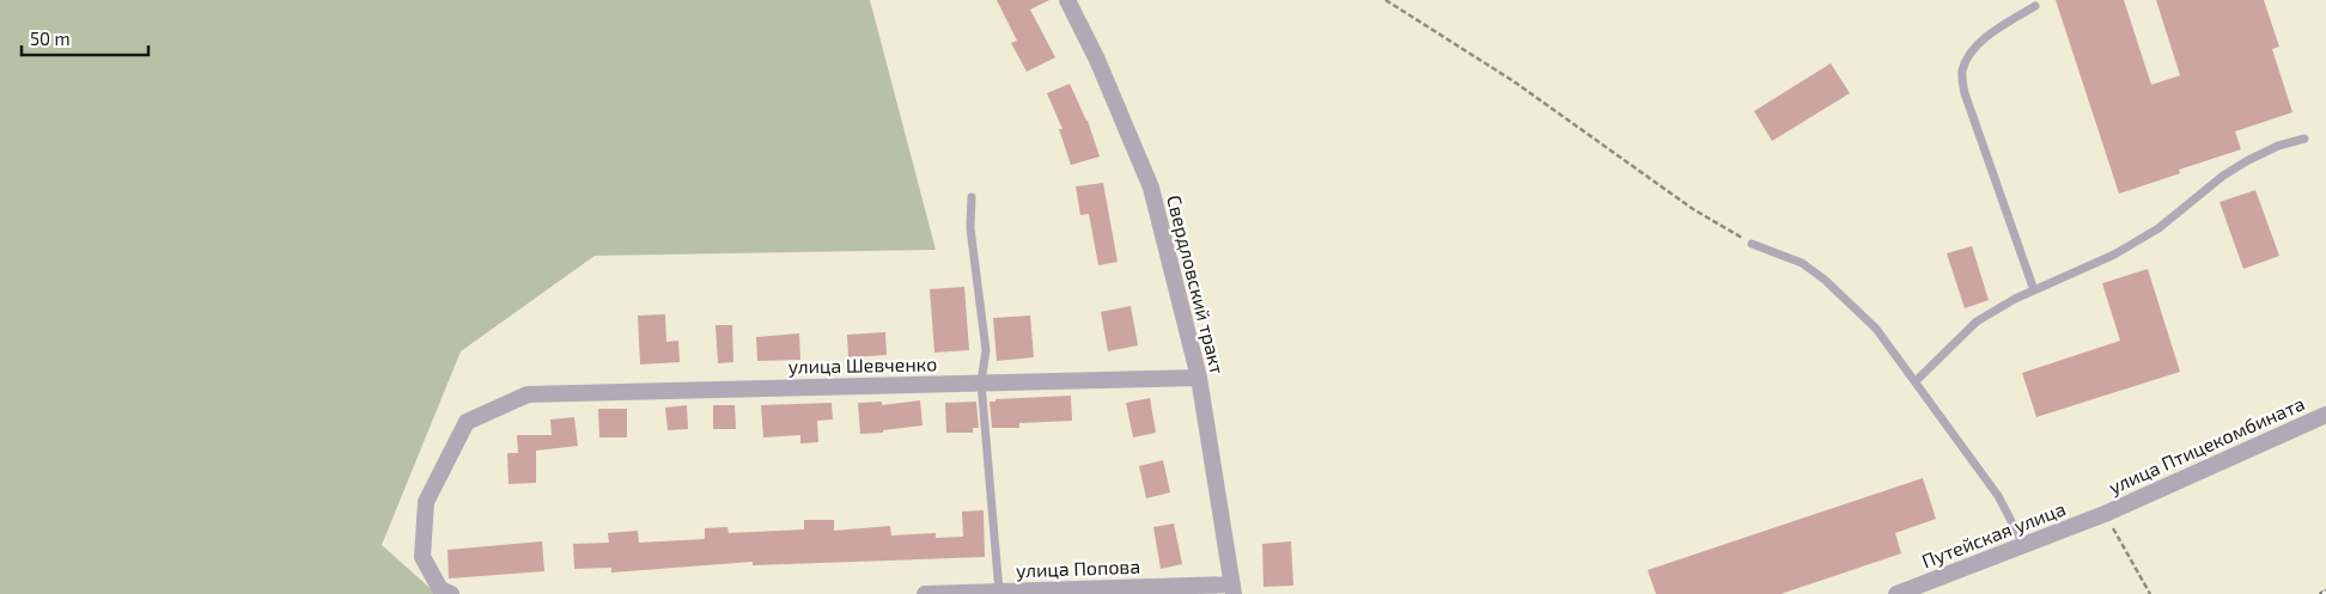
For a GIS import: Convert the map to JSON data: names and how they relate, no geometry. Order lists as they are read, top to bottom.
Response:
{
  "streets": {
    "street": [
      "Свердловский тракт",
      "улица Шевченко",
      "улица Птицекомбината",
      "Путейская улица",
      "улица Попова"
    ]
  },
  "crossings": [
    ["Свердловский тракт", "улица Шевченко"],
    ["Свердловский тракт", "улица Попова"],
    ["улица Птицекомбината", "Путейская улица"]
  ],
  "scale_bar": "50 m"
}
